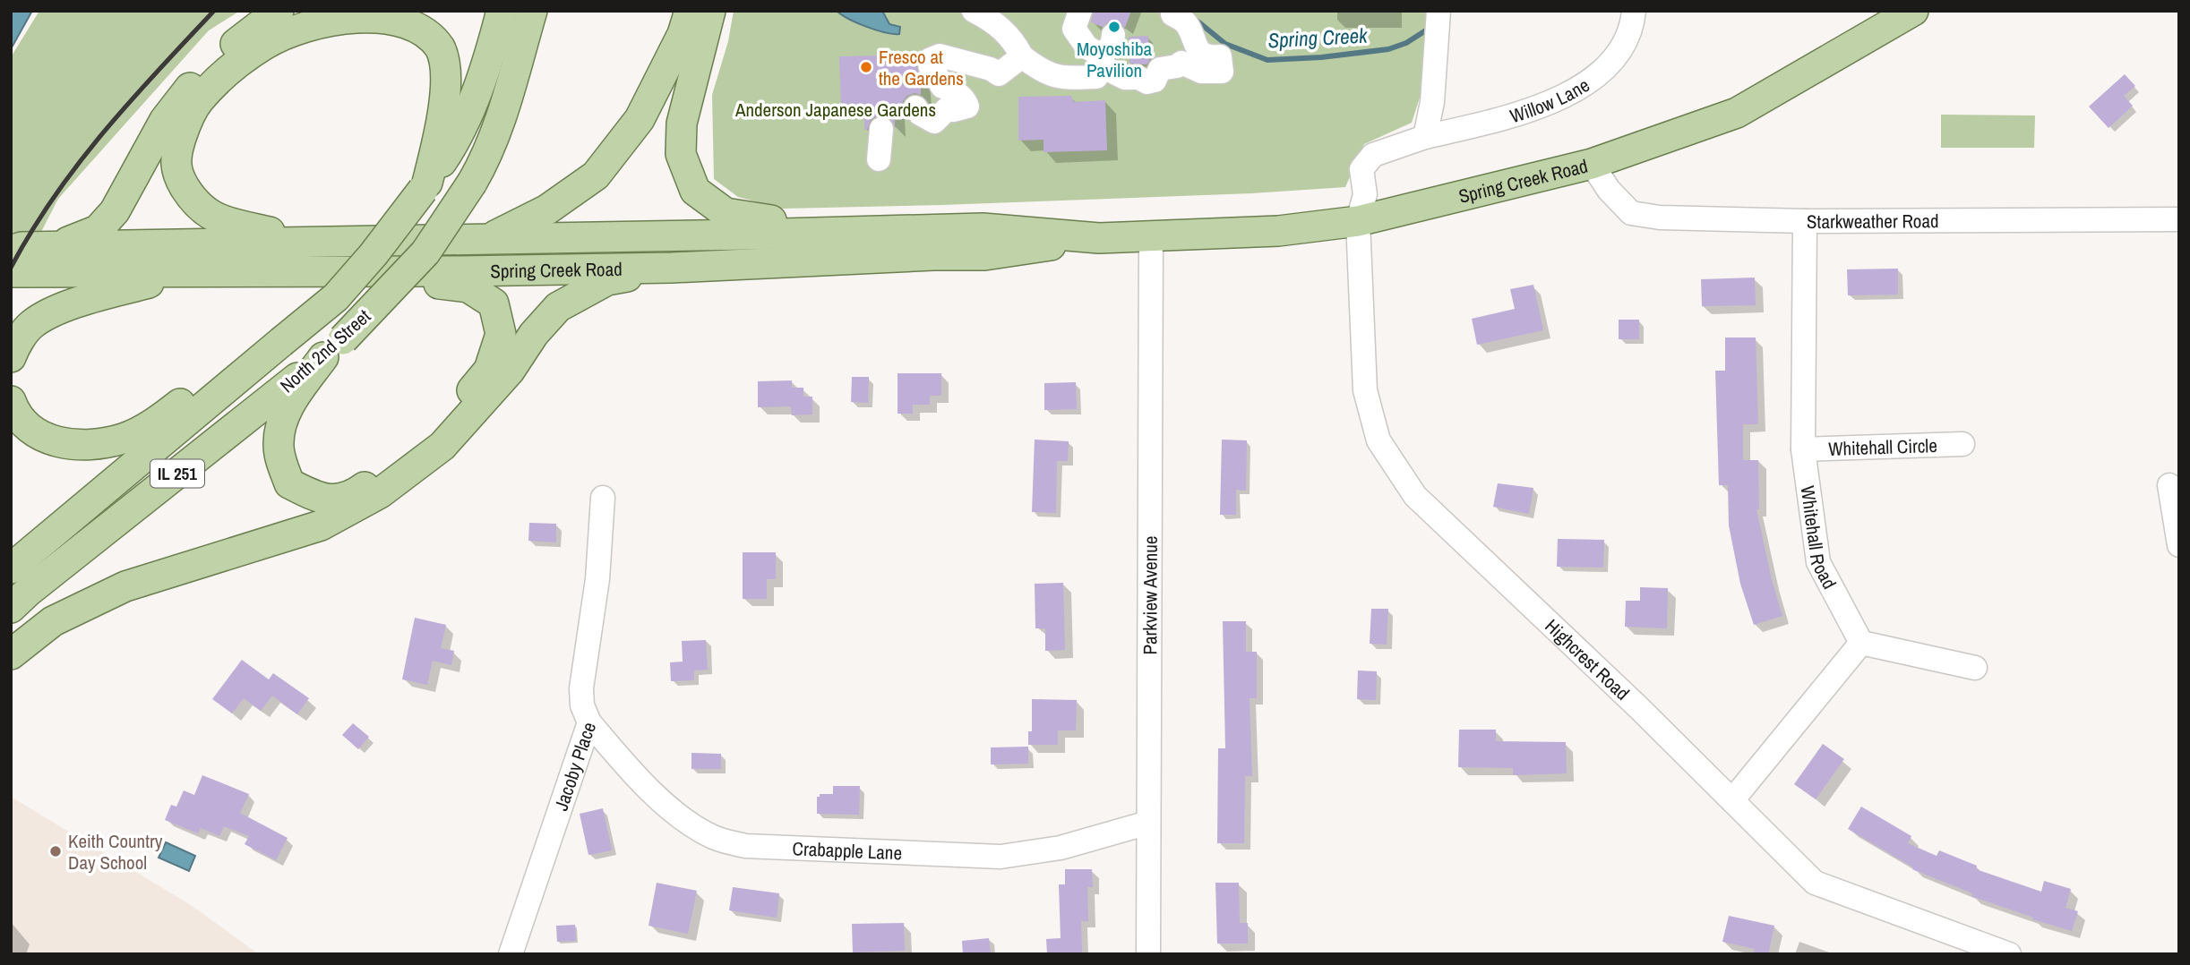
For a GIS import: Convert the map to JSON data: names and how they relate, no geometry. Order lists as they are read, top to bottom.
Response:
{
  "streets": {
    "main road": ["Spring Creek Road", "North 2nd Street", "IL 251"],
    "street": [
      "Willow Lane",
      "Starkweather Road",
      "Whitehall Circle",
      "Whitehall Road",
      "Parkview Avenue",
      "Highcrest Road",
      "Jacoby Place",
      "Crabapple Lane"
    ]
  },
  "crossings": [
    ["Willow Lane", "Spring Creek Road"],
    ["Willow Lane", "Highcrest Road"],
    ["Spring Creek Road", "Starkweather Road"],
    ["Spring Creek Road", "Parkview Avenue"],
    ["Spring Creek Road", "Highcrest Road"],
    ["Starkweather Road", "Whitehall Road"],
    ["Whitehall Circle", "Whitehall Road"],
    ["Parkview Avenue", "Crabapple Lane"],
    ["Jacoby Place", "Crabapple Lane"]
  ],
  "water": ["Spring Creek"],
  "parks": ["Anderson Japanese Gardens"],
  "places": ["Moyoshiba Pavilion", "Fresco at the Gardens", "Keith Country Day School"]
}
